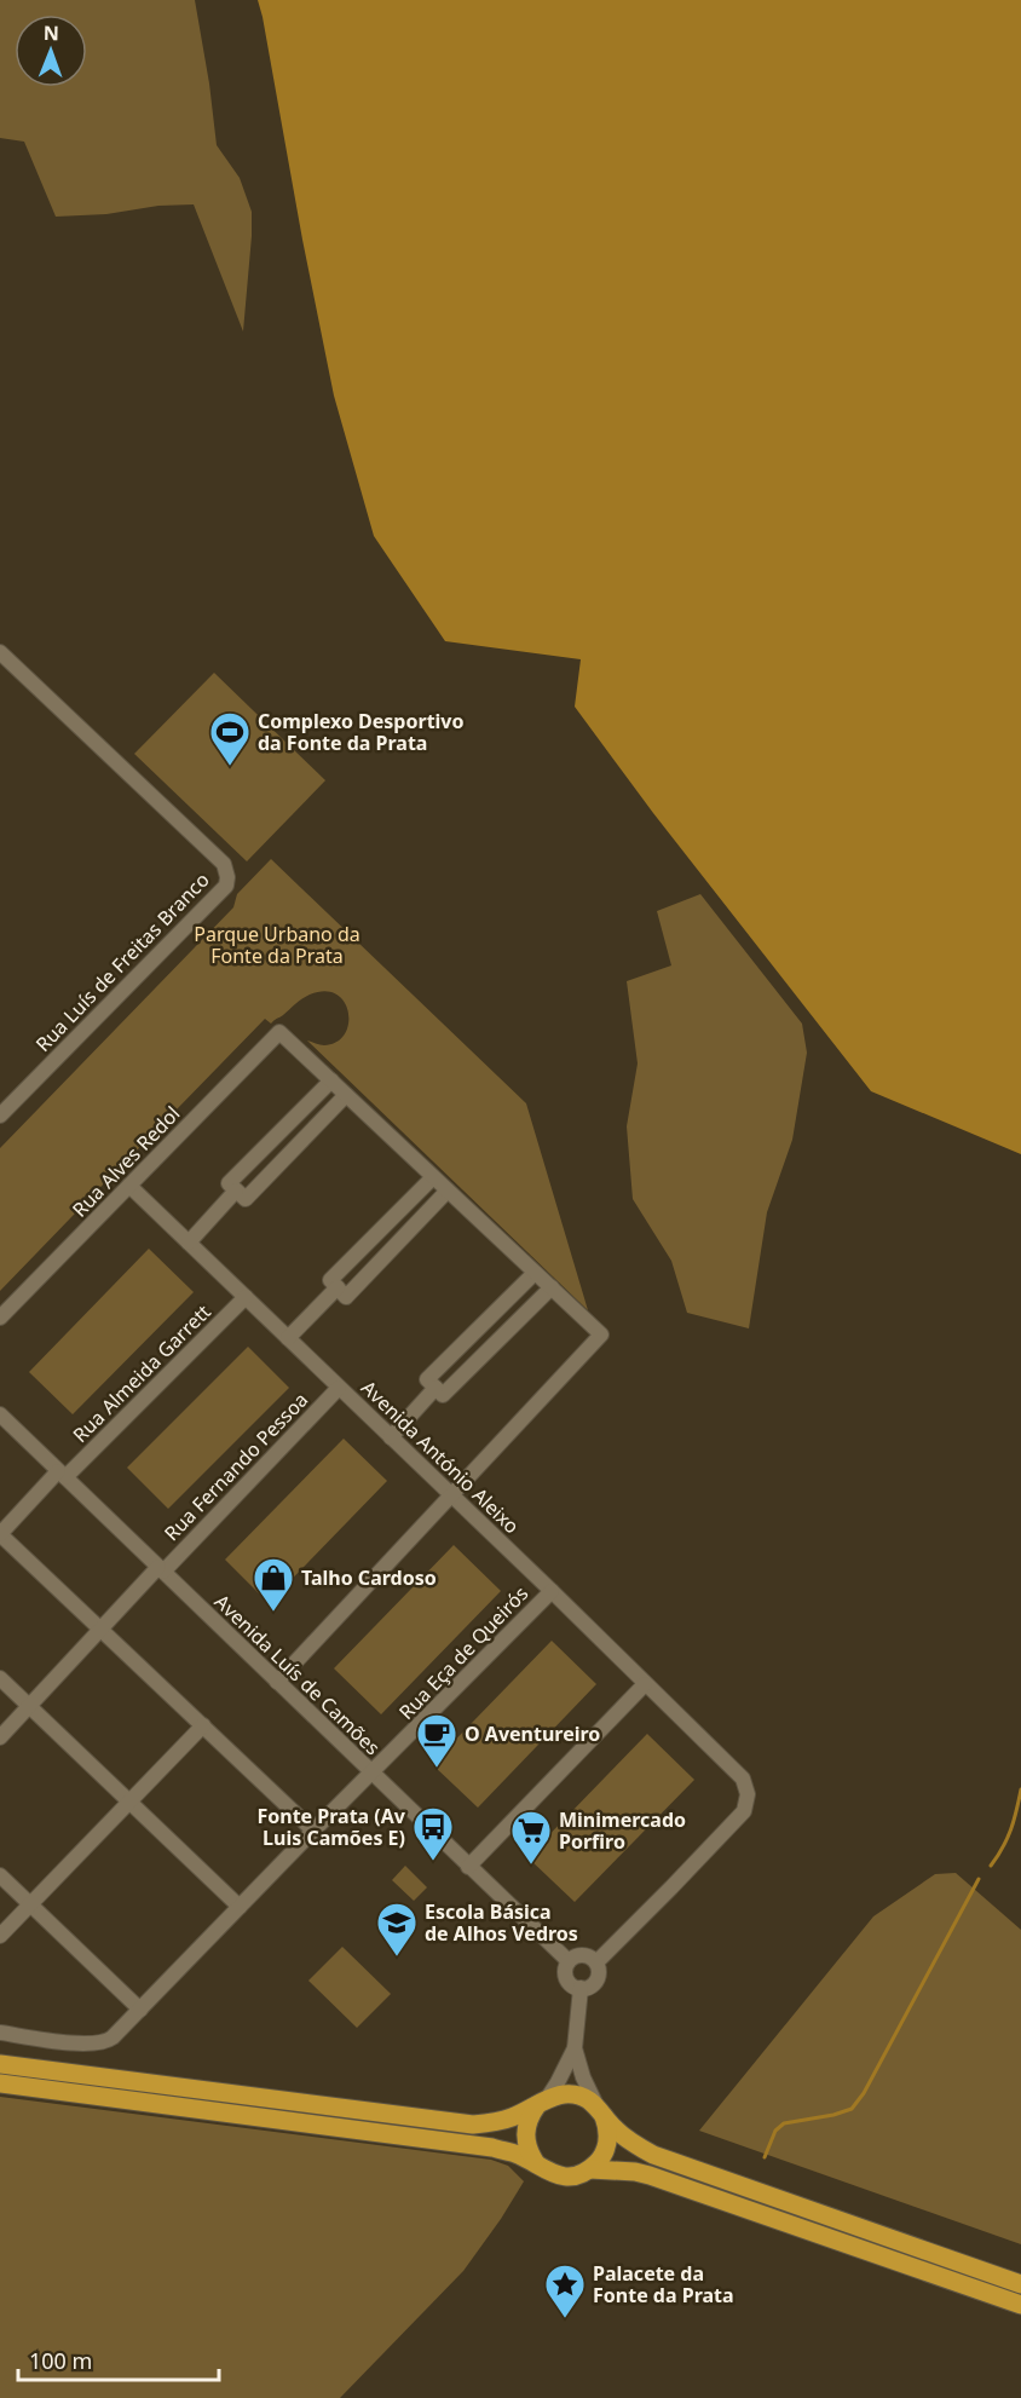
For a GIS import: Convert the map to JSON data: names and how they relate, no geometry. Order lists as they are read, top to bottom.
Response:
{
  "streets": {
    "street": [
      "Rua Luís de Freitas Branco",
      "Rua Alves Redol",
      "Rua Almeida Garrett",
      "Avenida António Aleixo",
      "Rua Fernando Pessoa",
      "Rua Eça de Queirós",
      "Avenida Luís de Camões"
    ]
  },
  "crossings": [
    ["Rua Alves Redol", "Avenida António Aleixo"],
    ["Rua Almeida Garrett", "Avenida António Aleixo"],
    ["Rua Almeida Garrett", "Avenida Luís de Camões"],
    ["Avenida António Aleixo", "Rua Fernando Pessoa"],
    ["Avenida António Aleixo", "Rua Eça de Queirós"],
    ["Avenida António Aleixo", "Avenida Luís de Camões"],
    ["Rua Fernando Pessoa", "Avenida Luís de Camões"],
    ["Rua Eça de Queirós", "Avenida Luís de Camões"]
  ],
  "parks": ["Parque Urbano da Fonte da Prata"],
  "places": {
    "sports": ["Complexo Desportivo da Fonte da Prata"],
    "shop": ["Talho Cardoso"],
    "cafe": ["O Aventureiro"],
    "bus stop": ["Fonte Prata (Av Luis Camões E)"],
    "supermarket": ["Minimercado Porfiro"],
    "school or university": ["Escola Básica de Alhos Vedros"],
    "place": ["Palacete da Fonte da Prata"]
  },
  "scale_bar": "100 m",
  "north": "top"
}
